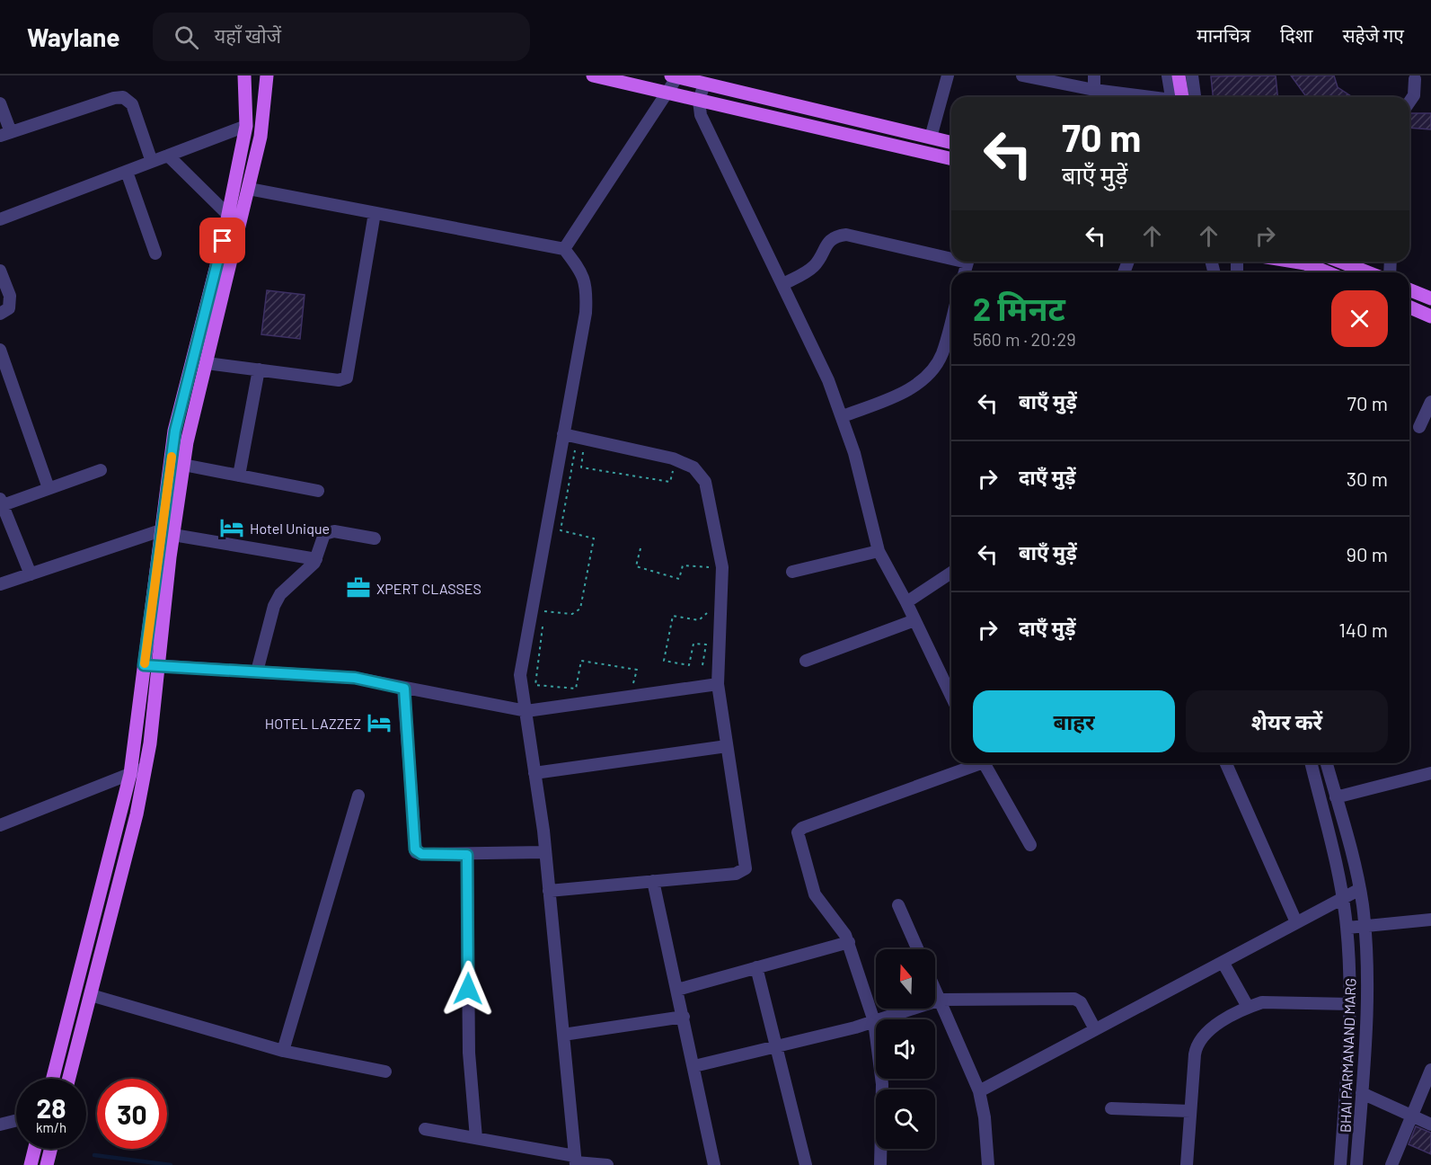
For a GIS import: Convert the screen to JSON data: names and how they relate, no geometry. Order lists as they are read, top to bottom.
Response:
{
  "streets": {
    "street": ["BHAI PARMANAND MARG"]
  },
  "places": {
    "hotel": ["Hotel Unique", "HOTEL LAZZEZ"],
    "office": ["XPERT CLASSES"]
  },
  "north": "top",
  "page": {
    "header": "Waylane",
    "search": "यहाँ खोजें",
    "nav": ["मानचित्र", "दिशा", "सहेजे गए"],
    "turn": ["70 m", "बाएँ मुड़ें"],
    "heading": ["2 मिनट", "560 m · 20:29"],
    "list": [
      {
        "name": "बाएँ मुड़ें",
        "value": "70 m"
      },
      {
        "name": "दाएँ मुड़ें",
        "value": "30 m"
      },
      {
        "name": "बाएँ मुड़ें",
        "value": "90 m"
      },
      {
        "name": "दाएँ मुड़ें",
        "value": "140 m"
      }
    ],
    "buttons": ["बाहर", "शेयर करें"],
    "speed": "28 km/h",
    "limit": "30"
  }
}
